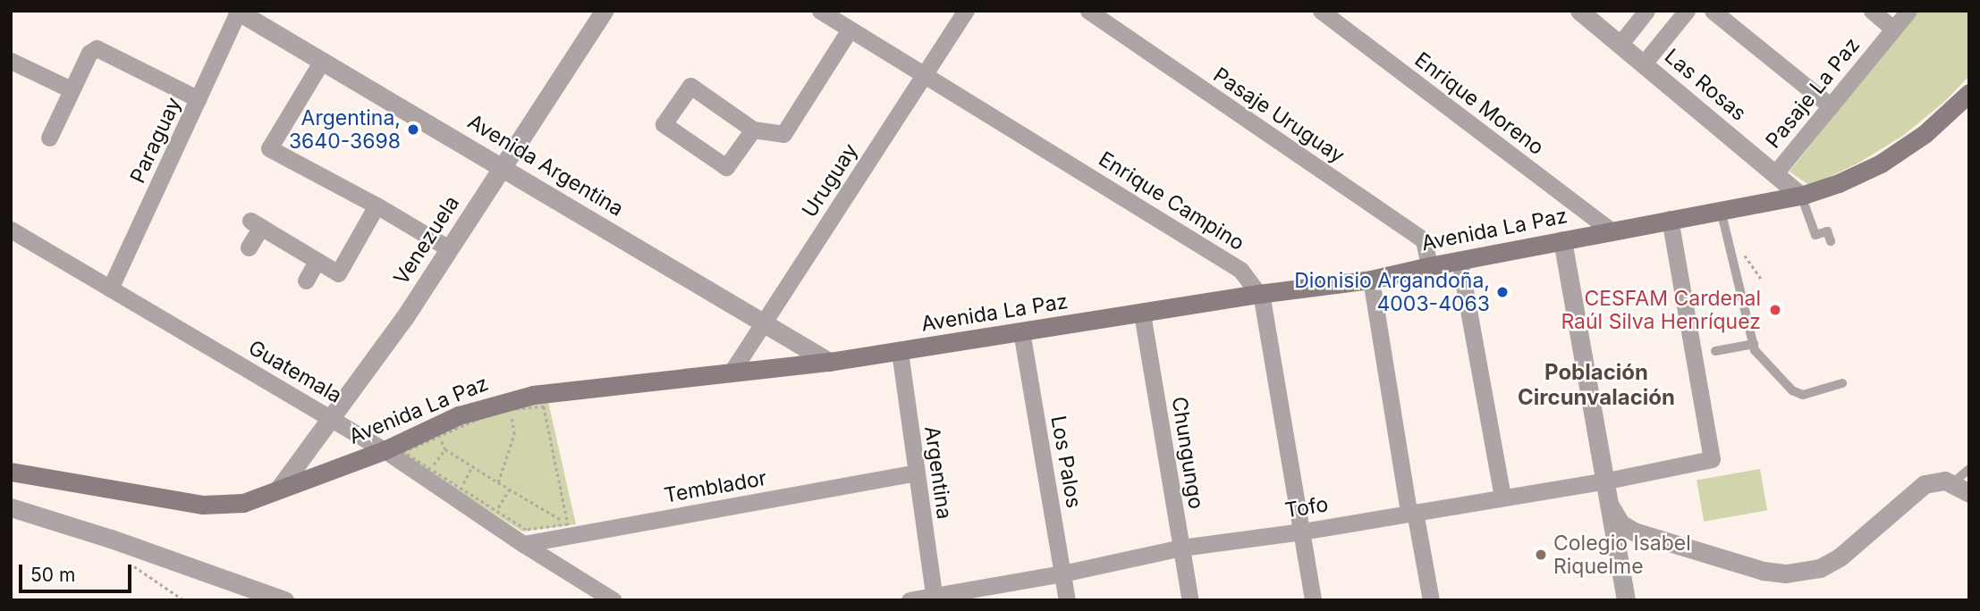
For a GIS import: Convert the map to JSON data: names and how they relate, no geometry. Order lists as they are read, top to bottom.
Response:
{
  "streets": {
    "main road": ["Avenida La Paz"],
    "street": [
      "Las Rosas",
      "Pasaje La Paz",
      "Enrique Moreno",
      "Pasaje Uruguay",
      "Paraguay",
      "Avenida Argentina",
      "Uruguay",
      "Enrique Campino",
      "Venezuela",
      "Guatemala",
      "Chungungo",
      "Los Palos",
      "Argentina",
      "Temblador",
      "Tofo"
    ]
  },
  "crossings": [
    ["Las Rosas", "Pasaje La Paz"],
    ["Las Rosas", "Avenida La Paz"],
    ["Enrique Moreno", "Avenida La Paz"],
    ["Pasaje Uruguay", "Avenida La Paz"],
    ["Paraguay", "Avenida Argentina"],
    ["Paraguay", "Guatemala"],
    ["Avenida Argentina", "Uruguay"],
    ["Avenida Argentina", "Avenida La Paz"],
    ["Avenida Argentina", "Venezuela"],
    ["Uruguay", "Enrique Campino"],
    ["Uruguay", "Avenida La Paz"],
    ["Enrique Campino", "Avenida La Paz"],
    ["Enrique Campino", "Tofo"],
    ["Avenida La Paz", "Venezuela"],
    ["Avenida La Paz", "Guatemala"],
    ["Avenida La Paz", "Chungungo"],
    ["Avenida La Paz", "Los Palos"],
    ["Avenida La Paz", "Argentina"],
    ["Avenida La Paz", "Tofo"],
    ["Venezuela", "Guatemala"],
    ["Guatemala", "Temblador"],
    ["Chungungo", "Tofo"],
    ["Los Palos", "Tofo"],
    ["Argentina", "Temblador"],
    ["Argentina", "Tofo"]
  ],
  "districts": ["Población Circunvalación"],
  "places": [
    "Argentina, 3640-3698",
    "Dionisio Argandoña, 4003-4063",
    "CESFAM Cardenal Raúl Silva Henríquez",
    "Colegio Isabel Riquelme"
  ],
  "scale_bar": "50 m"
}
